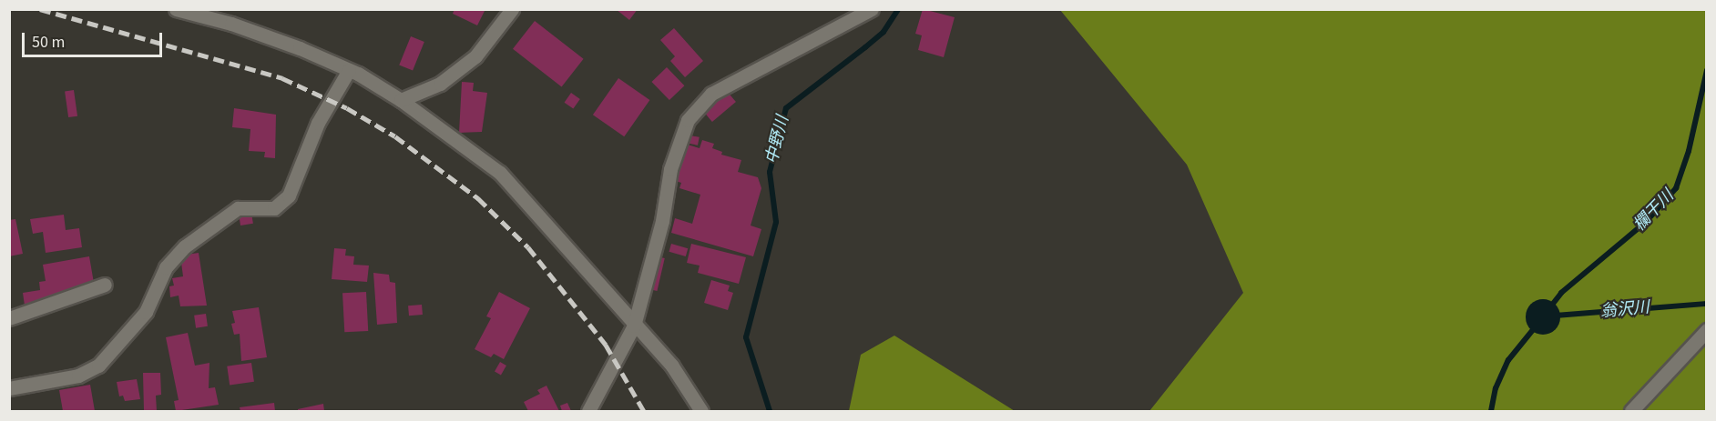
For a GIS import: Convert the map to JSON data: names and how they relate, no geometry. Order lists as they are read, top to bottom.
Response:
{
  "water": ["中野川", "欄干川", "翁沢川"],
  "scale_bar": "50 m"
}
